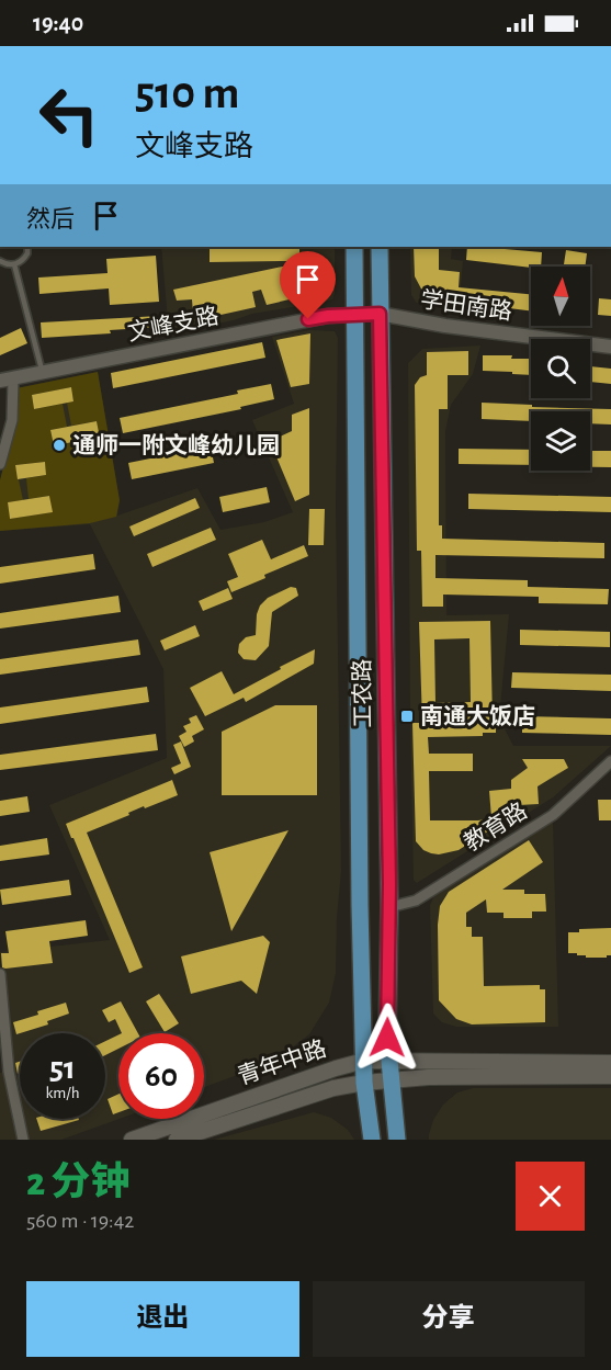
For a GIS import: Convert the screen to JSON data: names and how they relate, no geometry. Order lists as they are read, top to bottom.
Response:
{
  "streets": {
    "main road": ["工农路", "青年中路"],
    "street": ["学田南路", "文峰支路", "教育路"]
  },
  "crossings": [
    ["学田南路", "文峰支路"],
    ["学田南路", "工农路"],
    ["文峰支路", "工农路"],
    ["工农路", "教育路"],
    ["工农路", "青年中路"]
  ],
  "places": {
    "other": ["通师一附文峰幼儿园"],
    "transit": ["南通大饭店"]
  },
  "north": "top",
  "page": {
    "status": "19:40",
    "turn": ["510 m", "文峰支路"],
    "then": "然后",
    "speed": "51 km/h",
    "limit": "60",
    "heading": ["2 分钟", "560 m · 19:42"],
    "buttons": ["退出", "分享"]
  }
}
